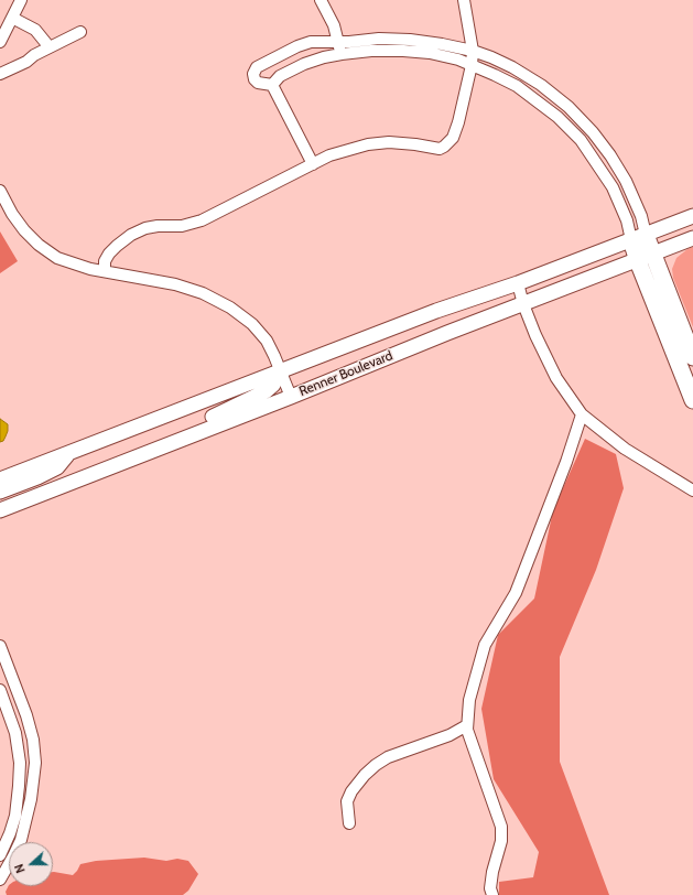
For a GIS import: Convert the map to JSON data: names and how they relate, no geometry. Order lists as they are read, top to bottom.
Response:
{
  "streets": {
    "main road": ["Renner Boulevard"]
  },
  "north": "left"
}
